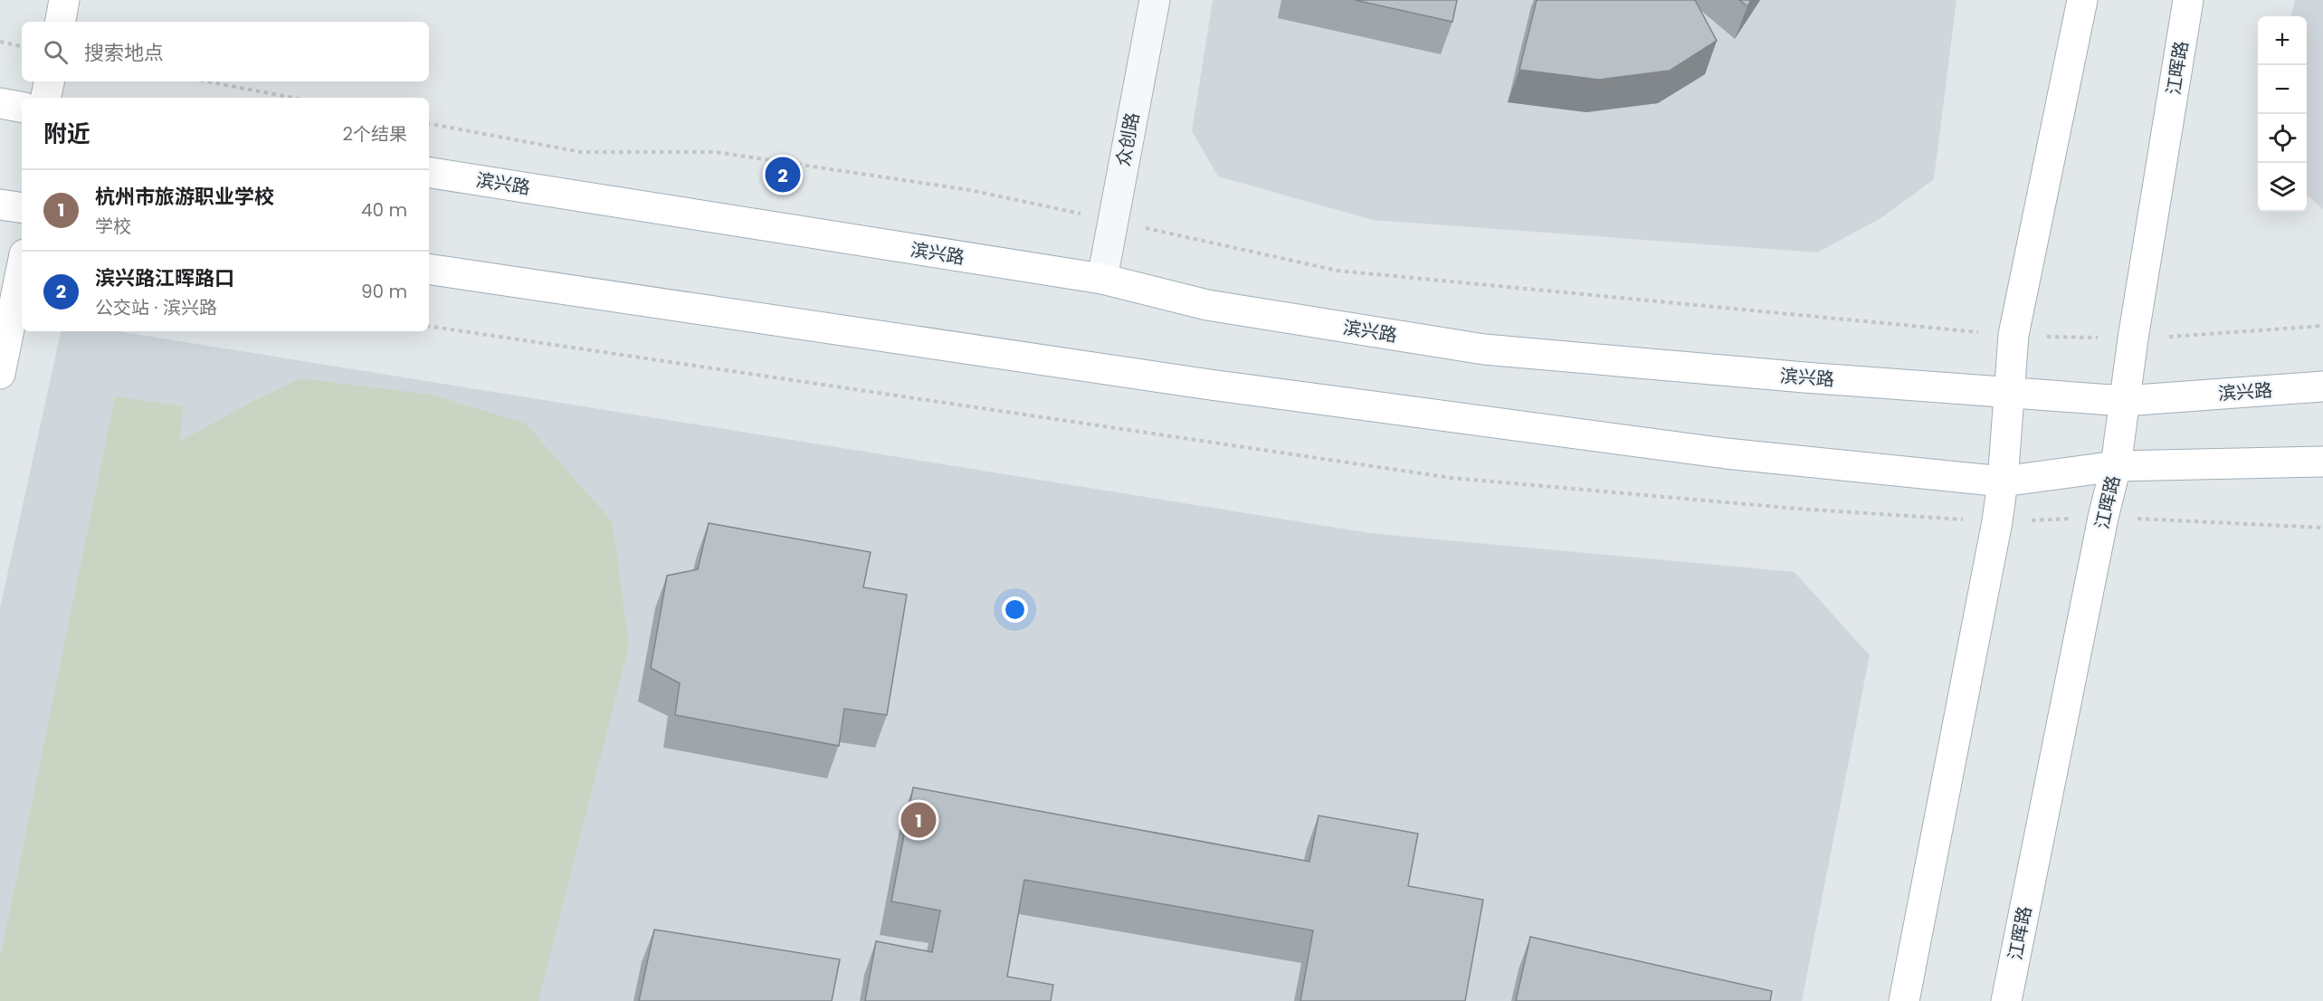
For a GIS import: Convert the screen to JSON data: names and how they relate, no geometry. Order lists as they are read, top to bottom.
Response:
{
  "streets": {
    "main road": ["江晖路", "滨兴路"],
    "street": ["众创路"]
  },
  "crossings": [
    ["江晖路", "滨兴路"],
    ["众创路", "滨兴路"]
  ],
  "page": {
    "map_buttons": ["+", "−"],
    "search": "搜索地点",
    "heading": ["附近", "2个结果"],
    "pins": ["2", "1"],
    "list": [
      {
        "mark": "1",
        "name": "杭州市旅游职业学校",
        "note": "学校",
        "value": "40 m"
      },
      {
        "mark": "2",
        "name": "滨兴路江晖路口",
        "note": "公交站 · 滨兴路",
        "value": "90 m"
      }
    ]
  }
}
